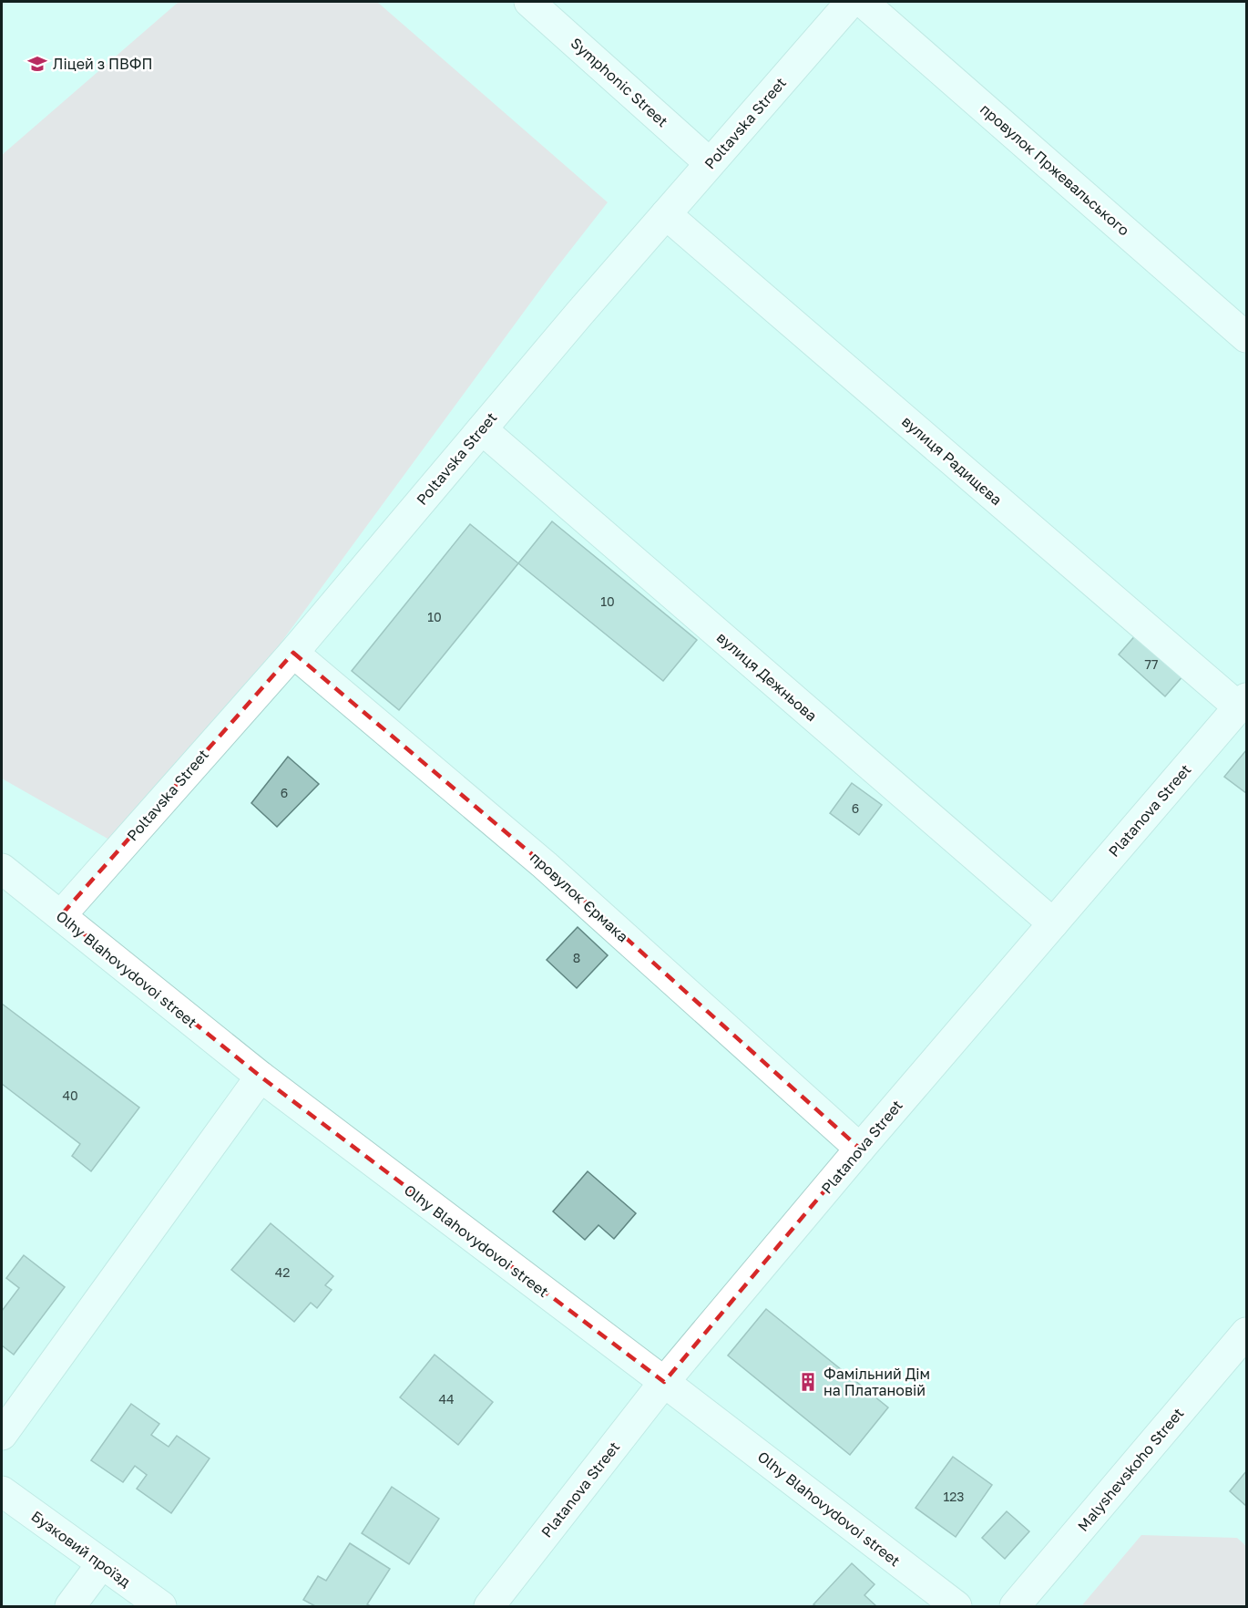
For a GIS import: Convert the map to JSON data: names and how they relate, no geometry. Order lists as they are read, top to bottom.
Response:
{
  "streets": {
    "street": [
      "Symphonic Street",
      "Poltavska Street",
      "провулок Пржевальського",
      "вулиця Радищєва",
      "вулиця Дежньова",
      "Platanova Street",
      "провулок Єрмака",
      "Olhy Blahovydovoi street",
      "Malyshevskoho Street",
      "Бузковий проїзд"
    ]
  },
  "crossings": [
    ["Symphonic Street", "Poltavska Street"],
    ["Poltavska Street", "вулиця Радищєва"],
    ["Poltavska Street", "вулиця Дежньова"],
    ["Poltavska Street", "провулок Єрмака"],
    ["Poltavska Street", "Olhy Blahovydovoi street"],
    ["вулиця Радищєва", "Platanova Street"],
    ["вулиця Дежньова", "Platanova Street"],
    ["Platanova Street", "провулок Єрмака"],
    ["Platanova Street", "Olhy Blahovydovoi street"]
  ],
  "places": {
    "school or university": ["Ліцей з ПВФП"],
    "building": ["Фамільний Дім на Платановій"]
  },
  "house_numbers": [
    "10",
    "10",
    "77",
    "6",
    "6",
    "8",
    "40",
    "42",
    "44",
    "123"
  ]
}
